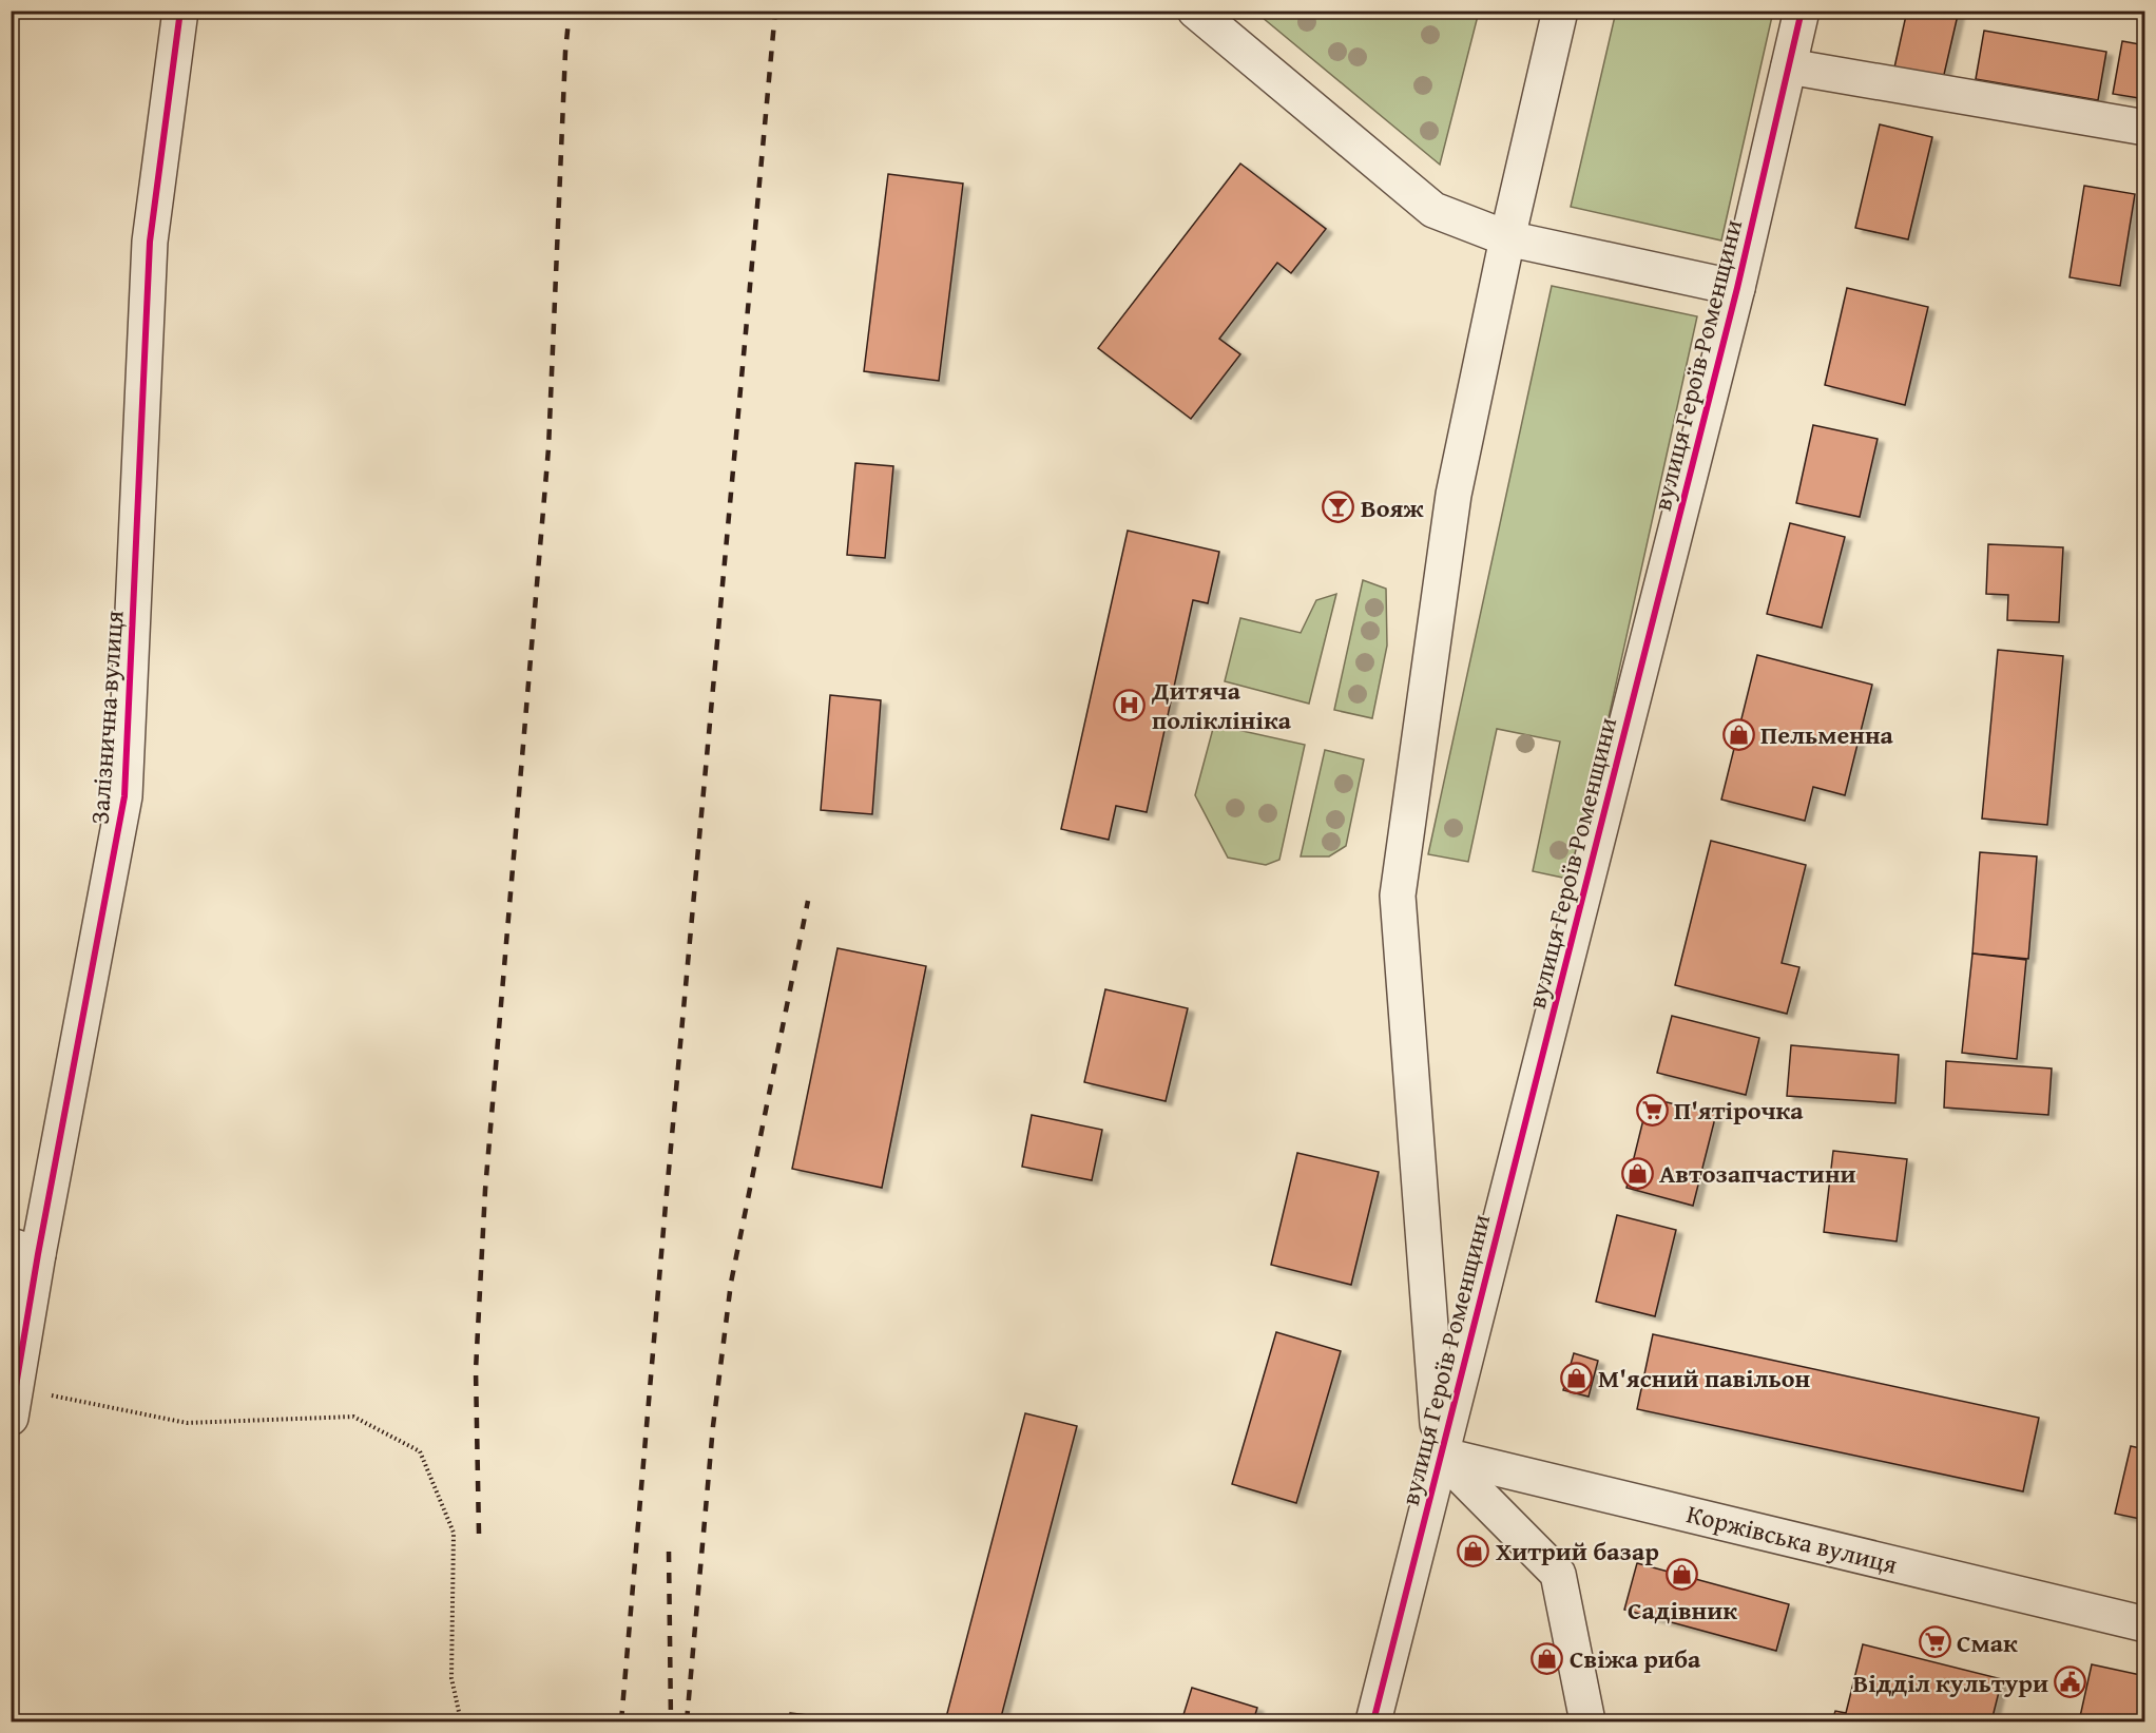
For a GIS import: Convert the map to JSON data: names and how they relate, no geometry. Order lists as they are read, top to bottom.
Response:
{
  "streets": {
    "street": ["вулиця Героїв Роменщини", "Залізнична вулиця", "Коржівська вулиця"]
  },
  "crossings": [
    ["вулиця Героїв Роменщини", "Коржівська вулиця"]
  ],
  "places": {
    "bar": ["Вояж"],
    "hospital": ["Дитяча поліклініка"],
    "shop": [
      "Пельменна",
      "Автозапчастини",
      "М'ясний павільон",
      "Хитрий базар",
      "Садівник",
      "Свіжа риба"
    ],
    "supermarket": ["П'ятірочка", "Смак"],
    "public building": ["Відділ культури"]
  }
}
